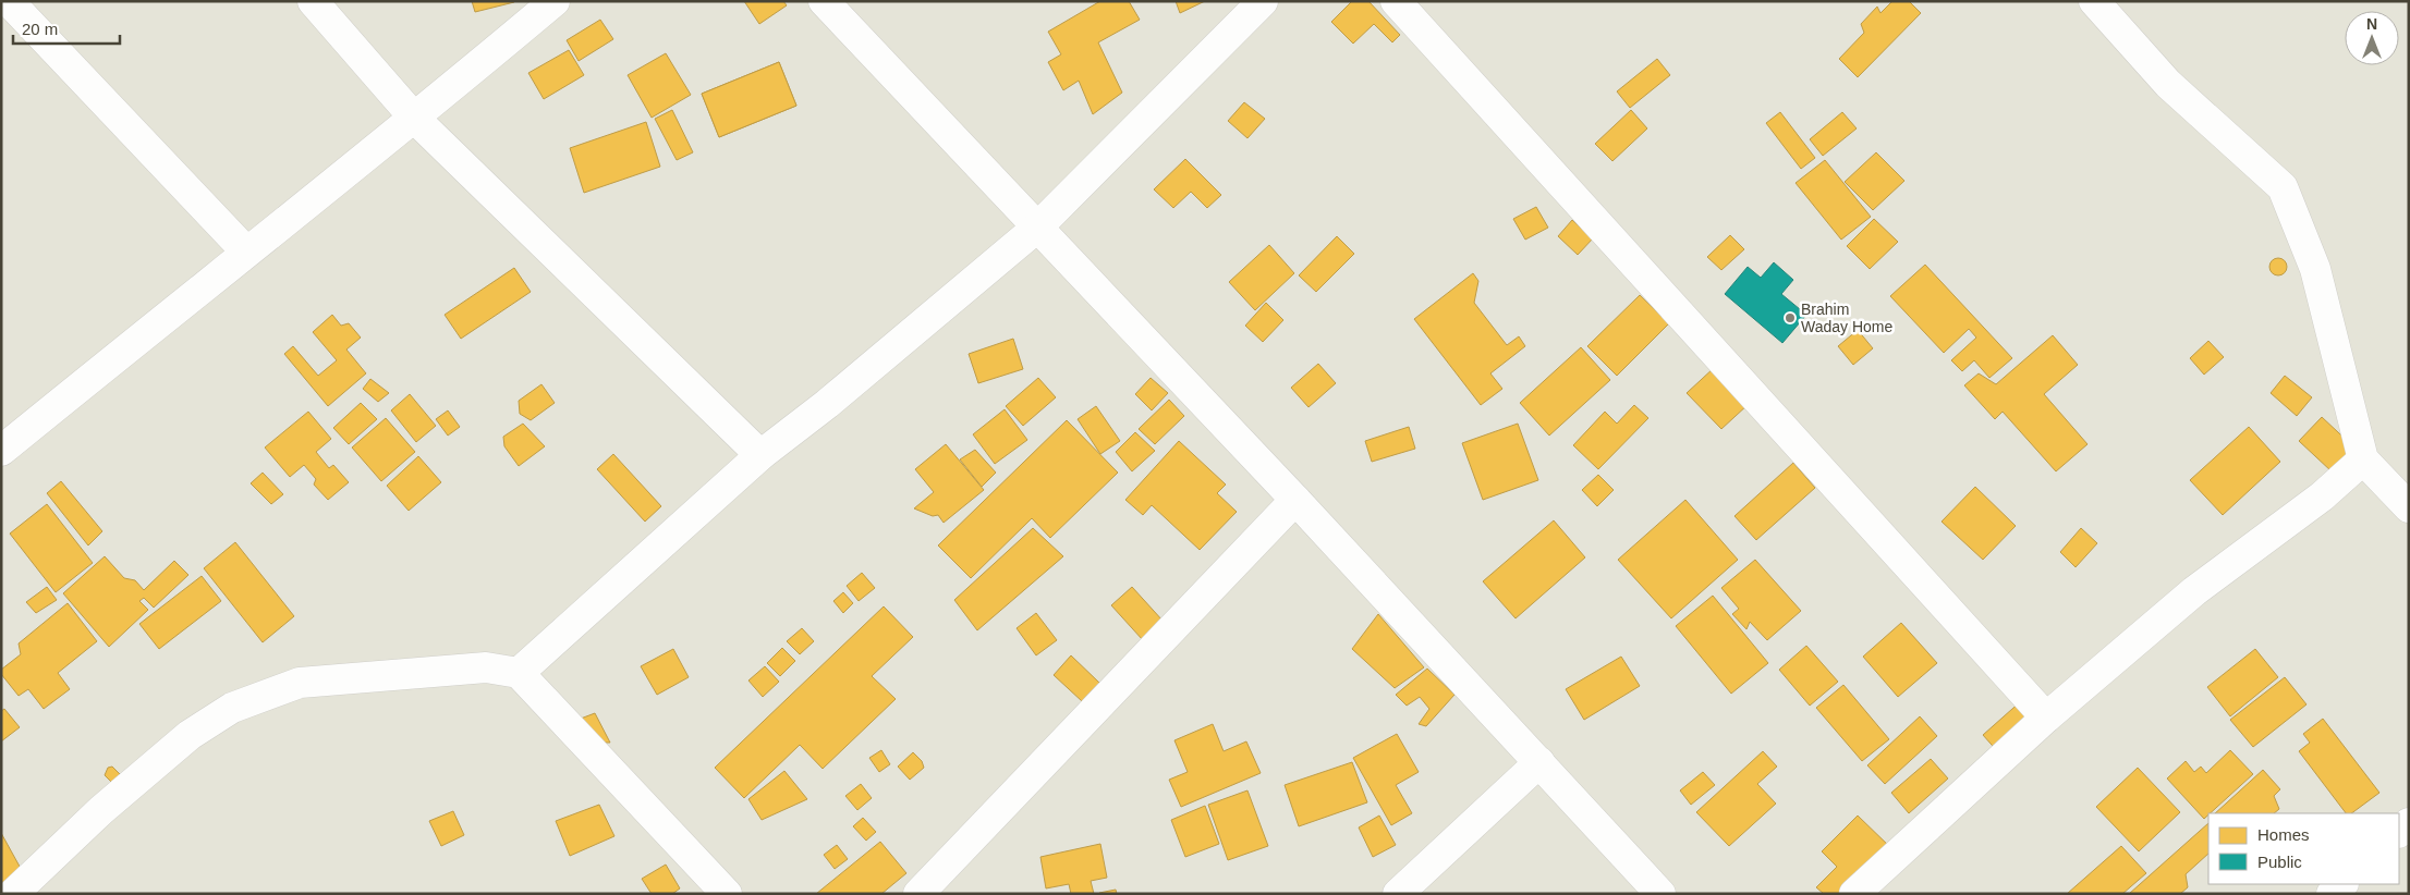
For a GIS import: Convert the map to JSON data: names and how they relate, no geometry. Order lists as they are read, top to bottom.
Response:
{
  "places": ["Brahim Waday Home"],
  "legend": ["Homes", "Public"],
  "scale_bar": "20 m",
  "north": "top"
}
